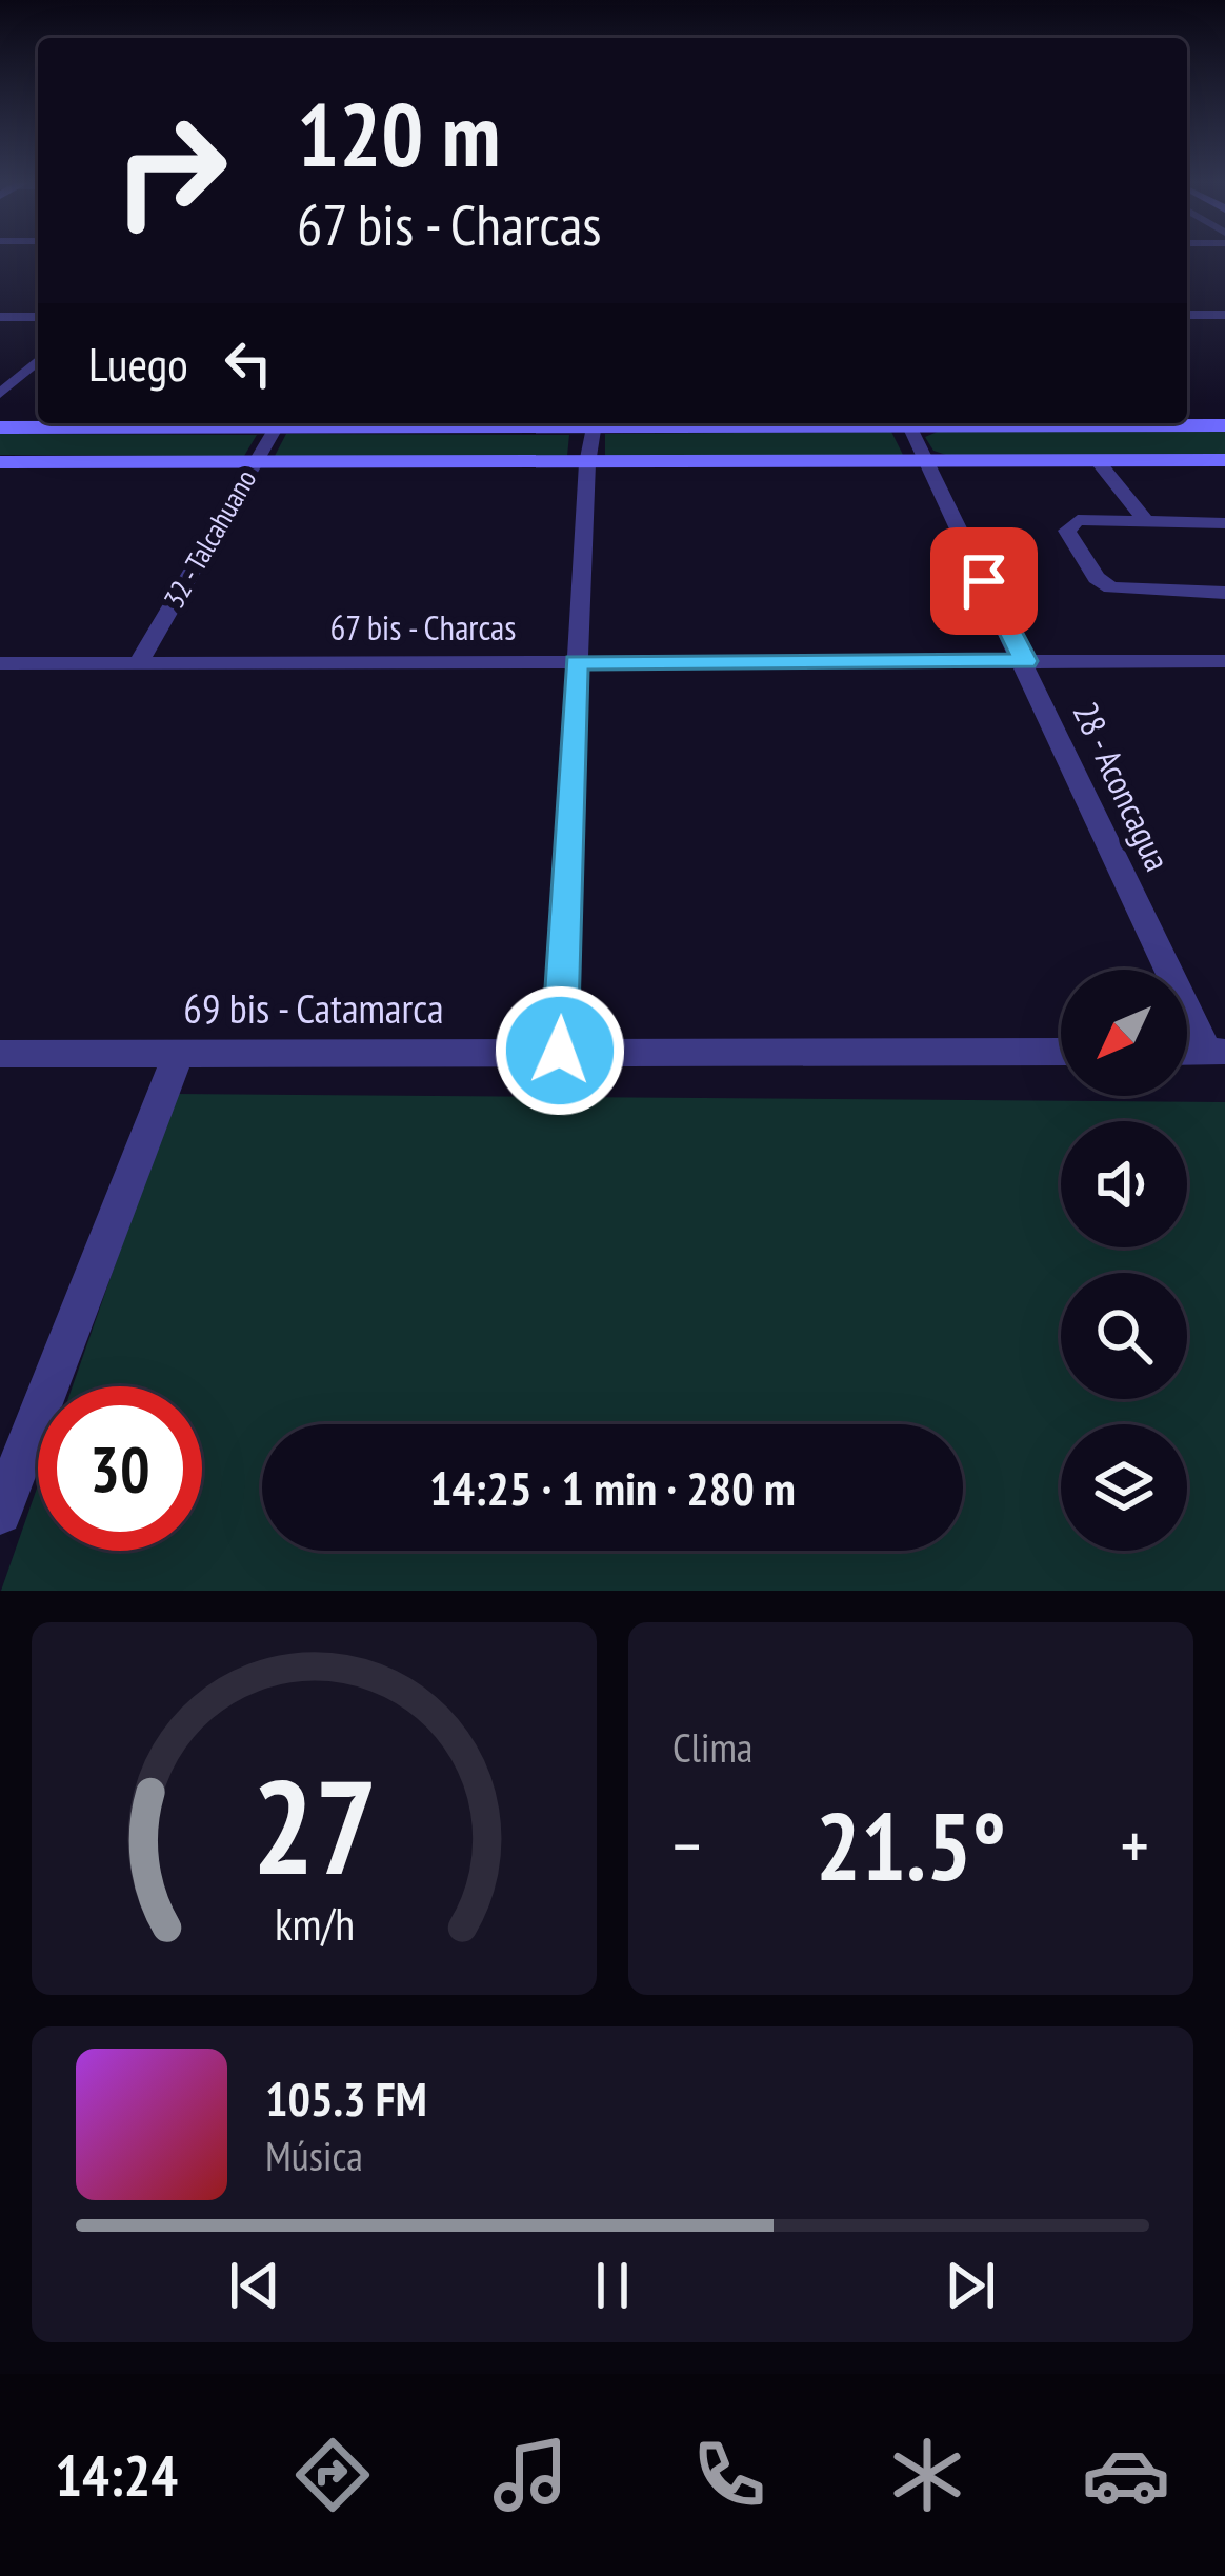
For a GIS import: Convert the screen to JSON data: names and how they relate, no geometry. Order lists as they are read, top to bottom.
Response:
{
  "streets": {
    "street": [
      "32 - Talcahuano",
      "67 bis - Charcas",
      "28 - Aconcagua",
      "69 bis - Catamarca"
    ]
  },
  "crossings": [
    ["32 - Talcahuano", "67 bis - Charcas"],
    ["67 bis - Charcas", "28 - Aconcagua"]
  ],
  "north": "bottom left",
  "page": {
    "turn": ["120 m", "67 bis - Charcas"],
    "then": "Luego",
    "limit": "30",
    "trip": "14:25 · 1 min · 280 m",
    "tile": "Clima",
    "heat": ["−", "21.5°", "+"],
    "song": ["105.3 FM", "Música"],
    "tabs": "14:24",
    "gauge": ["27", "km/h"]
  }
}
